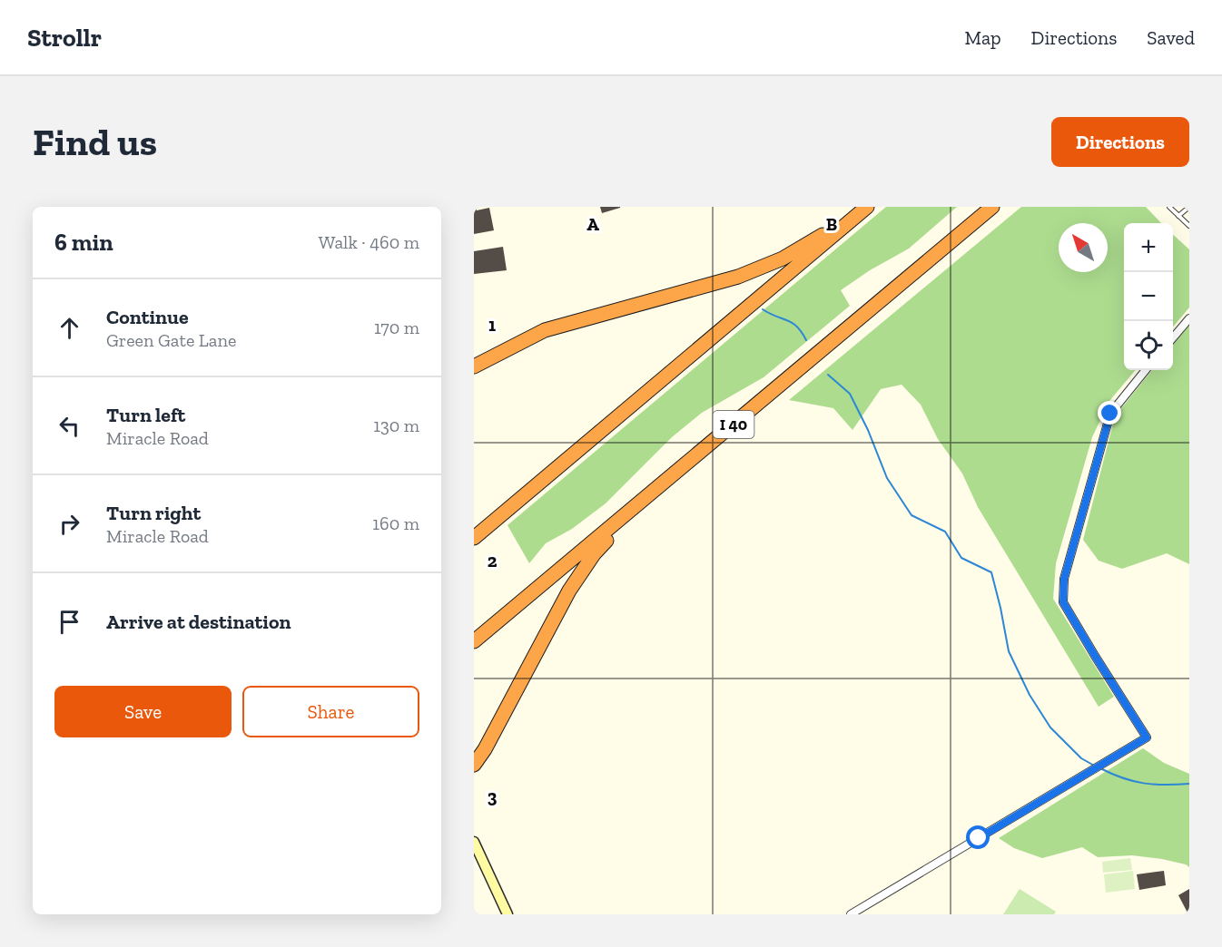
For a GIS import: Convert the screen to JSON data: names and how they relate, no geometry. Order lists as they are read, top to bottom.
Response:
{
  "streets": {
    "highway": ["I 40"]
  },
  "north": "top left",
  "page": {
    "header": "Strollr",
    "nav": ["Map", "Directions", "Saved"],
    "buttons": [
      "Directions",
      ["Save", "Share"]
    ],
    "title": "Find us",
    "heading": ["6 min", "Walk · 460 m"],
    "map_buttons": ["+", "−"],
    "list": [
      ["Continue", "Green Gate Lane", "170 m"],
      ["Turn left", "Miracle Road", "130 m"],
      ["Turn right", "Miracle Road", "160 m"],
      "Arrive at destination"
    ]
  },
  "grid": {
    "columns": ["A", "B"],
    "rows": ["1", "2", "3"]
  }
}
